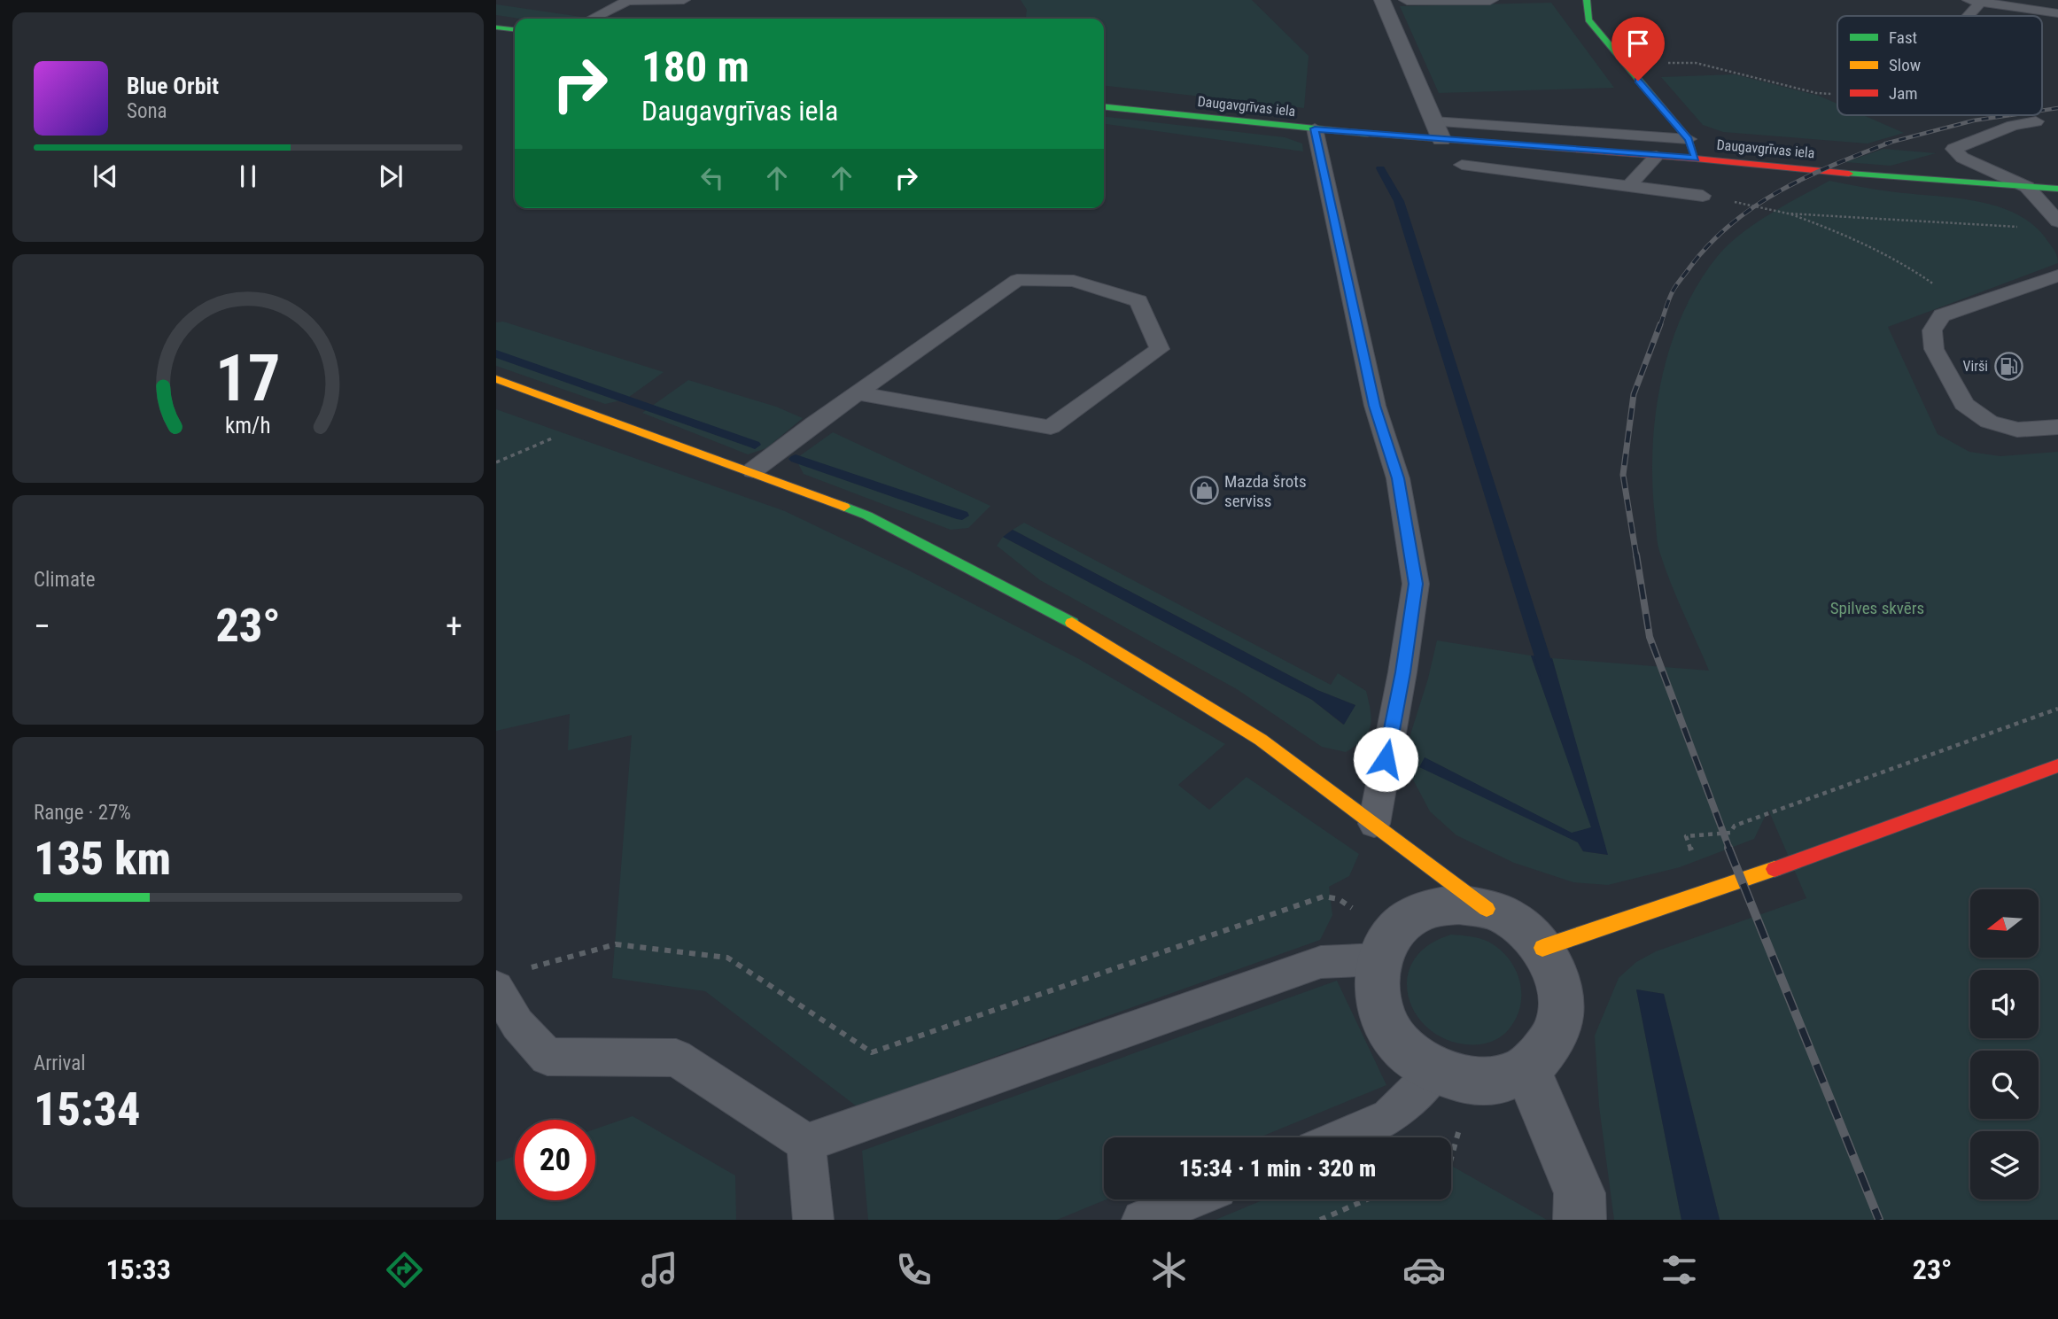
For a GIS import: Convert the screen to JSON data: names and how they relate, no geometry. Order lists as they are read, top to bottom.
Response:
{
  "streets": {
    "street": ["Daugavgrīvas iela"]
  },
  "parks": ["Spilves skvērs"],
  "places": {
    "fuel station": ["Virši"],
    "shop": ["Mazda šrots serviss"]
  },
  "legend": ["Fast", "Slow", "Jam"],
  "north": "left",
  "page": {
    "turn": ["180 m", "Daugavgrīvas iela"],
    "song": ["Blue Orbit", "Sona"],
    "tile": [
      "Climate",
      ["Range · 27%", "135 km"],
      ["Arrival", "15:34"]
    ],
    "heat": ["−", "23°", "+"],
    "limit": "20",
    "trip": "15:34 · 1 min · 320 m",
    "tabs": ["15:33", "23°"],
    "gauge": ["17", "km/h"]
  }
}
